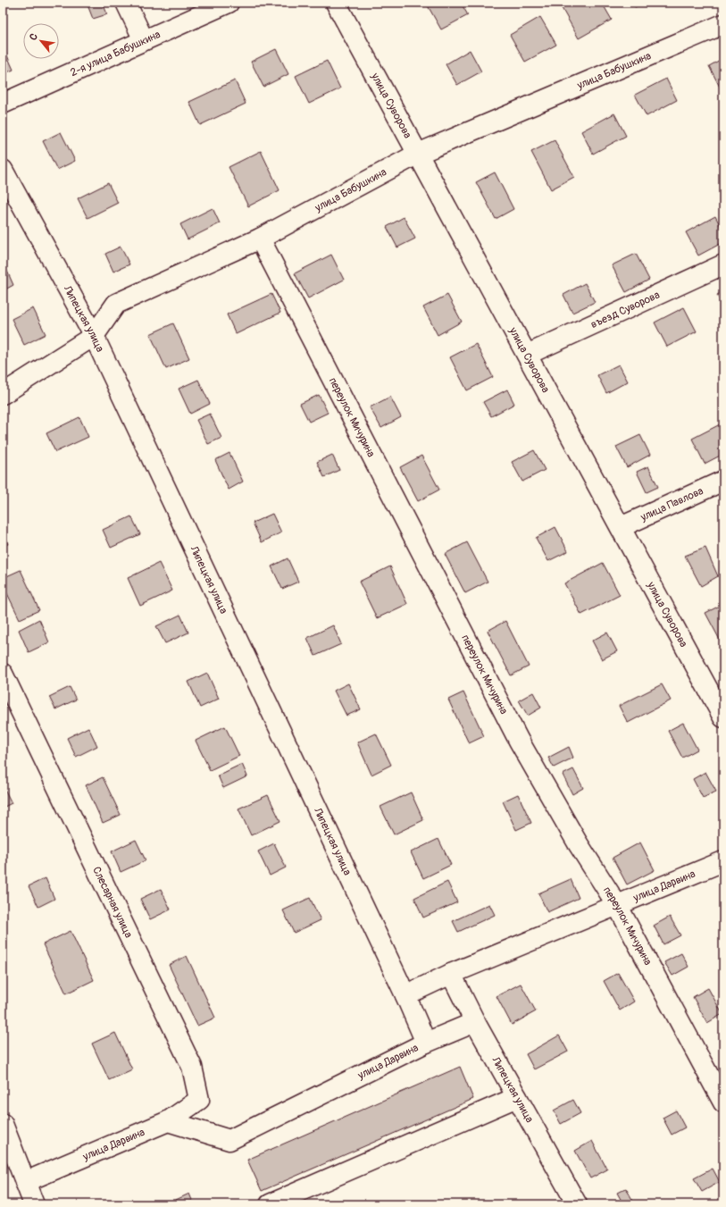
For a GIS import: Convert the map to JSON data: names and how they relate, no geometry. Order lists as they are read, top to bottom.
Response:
{
  "streets": {
    "street": [
      "2-я улица Бабушкина",
      "улица Бабушкина",
      "улица Суворова",
      "въезд Суворова",
      "Липецкая улица",
      "переулок Мичурина",
      "улица Павлова",
      "улица Дарвина",
      "Слесарная улица"
    ]
  },
  "crossings": [
    ["улица Бабушкина", "улица Суворова"],
    ["улица Бабушкина", "Липецкая улица"],
    ["улица Бабушкина", "переулок Мичурина"],
    ["улица Суворова", "въезд Суворова"],
    ["улица Суворова", "улица Павлова"],
    ["Липецкая улица", "улица Дарвина"],
    ["переулок Мичурина", "улица Дарвина"],
    ["улица Дарвина", "Слесарная улица"]
  ],
  "north": "top left"
}
